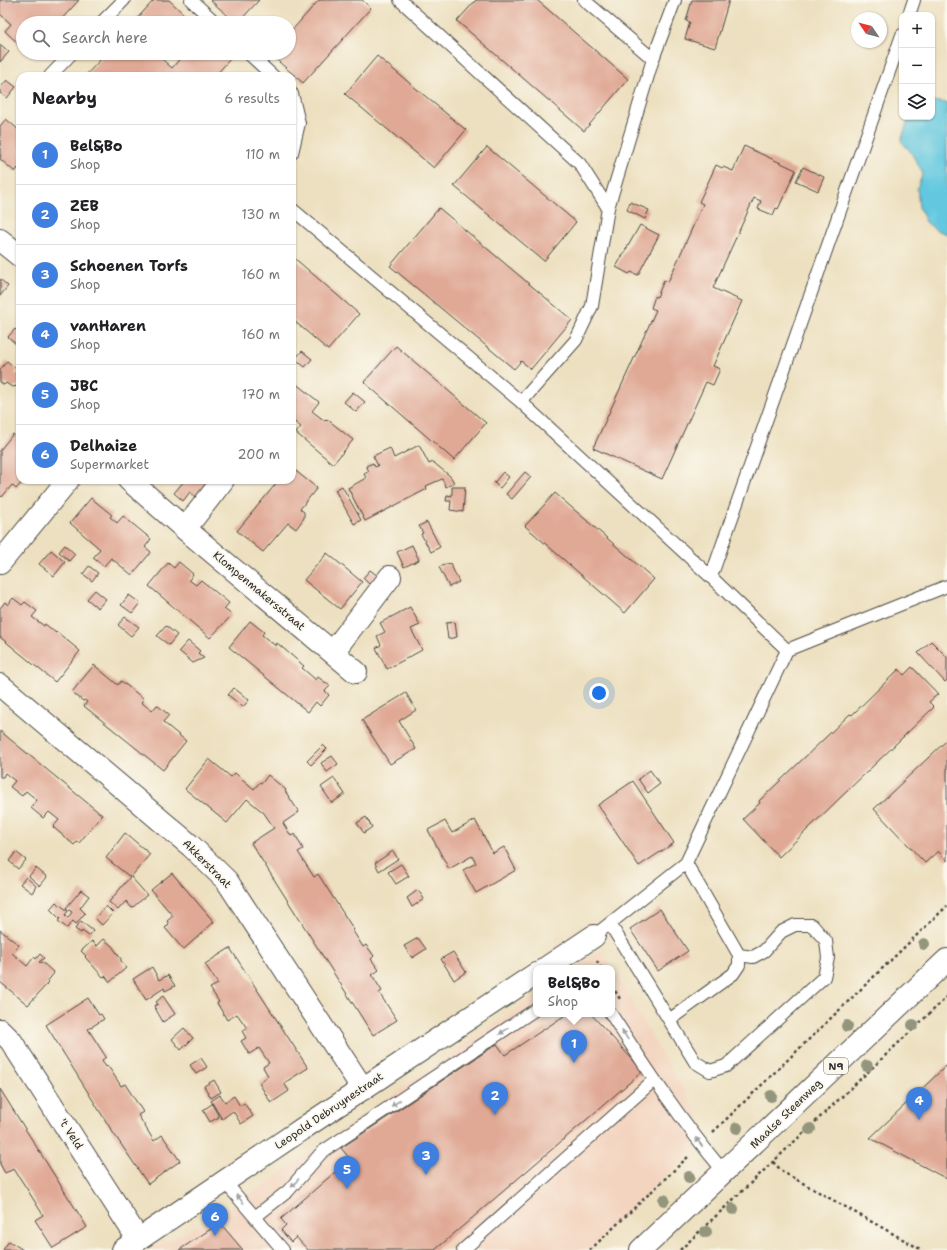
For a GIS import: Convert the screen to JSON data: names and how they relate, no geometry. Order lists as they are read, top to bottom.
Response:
{
  "streets": {
    "street": [
      "Klompenmakersstraat",
      "Akkerstraat",
      "N9",
      "Leopold Debruynestraat",
      "Maalse Steenweg",
      "'t Veld"
    ]
  },
  "crossings": [
    ["Akkerstraat", "Leopold Debruynestraat"],
    ["Leopold Debruynestraat", "'t Veld"]
  ],
  "north": "top left",
  "page": {
    "map_buttons": ["+", "−"],
    "search": "Search here",
    "heading": ["Nearby", "6 results"],
    "list": [
      {
        "mark": "1",
        "name": "Bel&Bo",
        "note": "Shop",
        "value": "110 m"
      },
      {
        "mark": "2",
        "name": "ZEB",
        "note": "Shop",
        "value": "130 m"
      },
      {
        "mark": "3",
        "name": "Schoenen Torfs",
        "note": "Shop",
        "value": "160 m"
      },
      {
        "mark": "4",
        "name": "vanHaren",
        "note": "Shop",
        "value": "160 m"
      },
      {
        "mark": "5",
        "name": "JBC",
        "note": "Shop",
        "value": "170 m"
      },
      {
        "mark": "6",
        "name": "Delhaize",
        "note": "Supermarket",
        "value": "200 m"
      }
    ],
    "popup": ["Bel&Bo", "Shop"],
    "pins": [
      "1",
      "2",
      "4",
      "3",
      "5",
      "6"
    ]
  }
}
